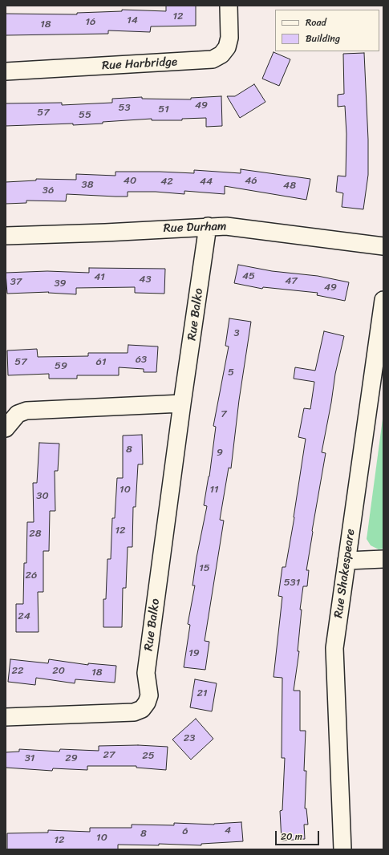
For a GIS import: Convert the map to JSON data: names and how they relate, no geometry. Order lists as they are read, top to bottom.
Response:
{
  "streets": {
    "street": [
      "Rue Harbridge",
      "Rue Durham",
      "Rue Balko",
      "Rue Shakespeare"
    ]
  },
  "crossings": [
    ["Rue Durham", "Rue Balko"]
  ],
  "house_numbers": [
    "12",
    "14",
    "16",
    "18",
    "49",
    "53",
    "51",
    "57",
    "55",
    "40",
    "46",
    "42",
    "44",
    "38",
    "48",
    "36",
    "45",
    "41",
    "43",
    "47",
    "37",
    "39",
    "49",
    "3",
    "63",
    "57",
    "61",
    "59",
    "5",
    "7",
    "8",
    "9",
    "10",
    "11",
    "30",
    "12",
    "28",
    "15",
    "26",
    "531",
    "24",
    "19",
    "22",
    "20",
    "18",
    "21",
    "23",
    "27",
    "25",
    "31",
    "29",
    "4",
    "6",
    "8",
    "10",
    "12"
  ],
  "legend": ["Road", "Building"],
  "scale_bar": "20 m"
}
